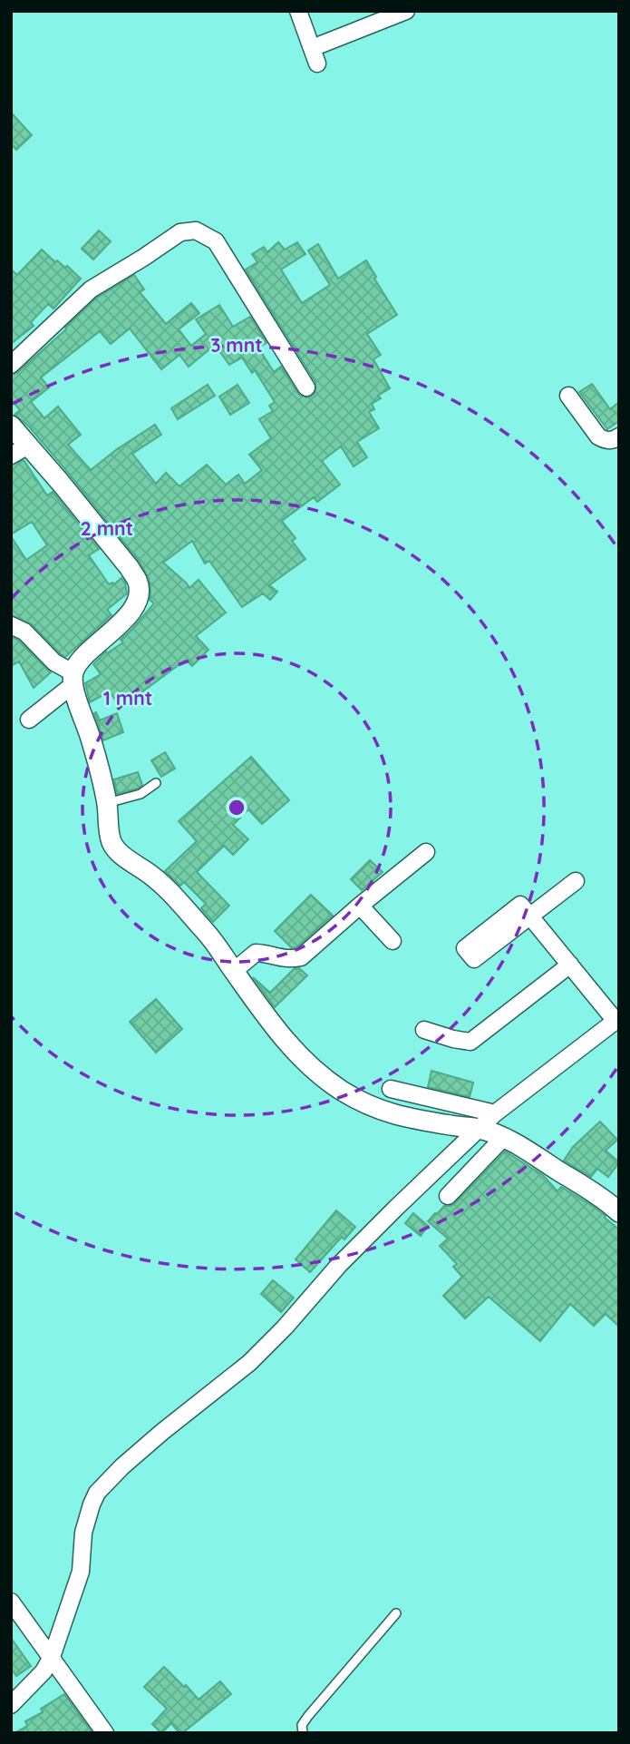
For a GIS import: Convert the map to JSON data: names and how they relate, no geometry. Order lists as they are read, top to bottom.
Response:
{
  "rings": ["3 mnt", "2 mnt", "1 mnt"]
}
